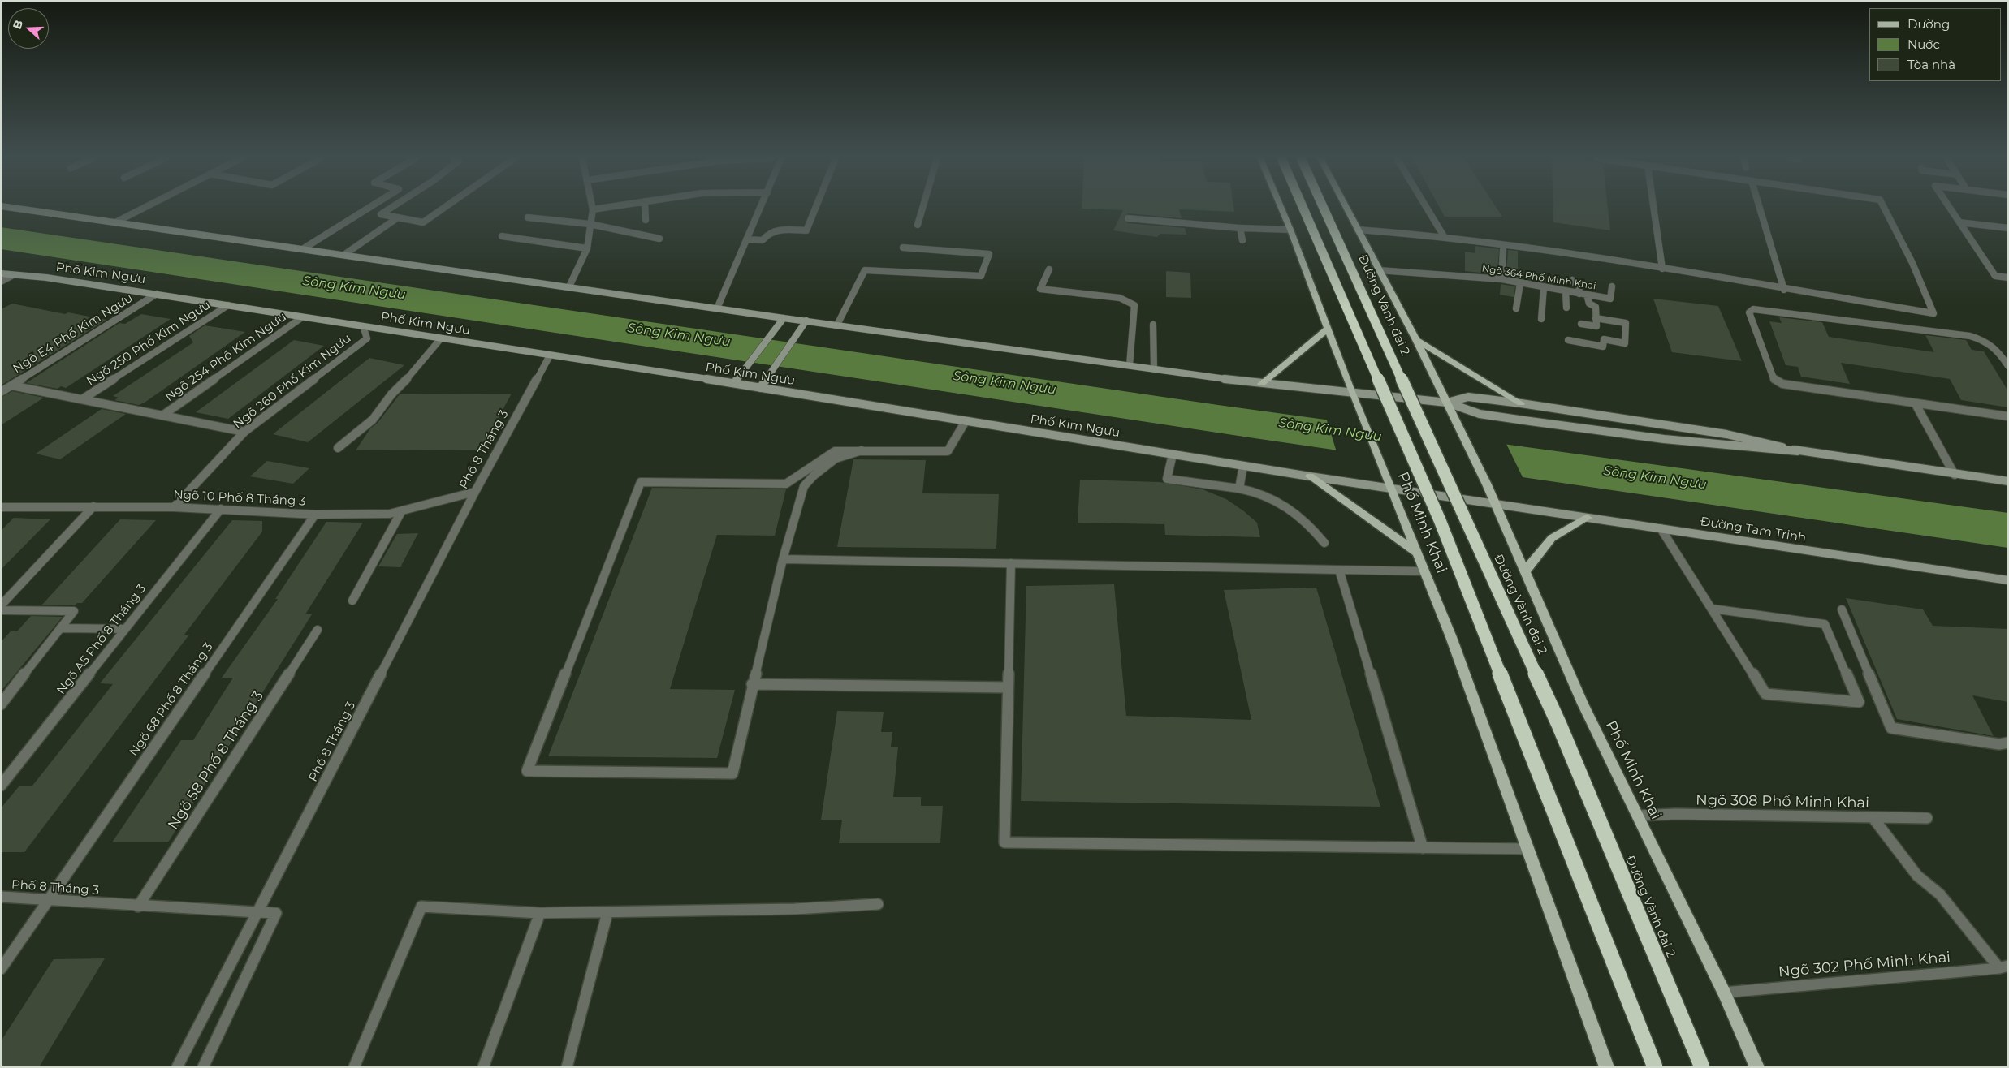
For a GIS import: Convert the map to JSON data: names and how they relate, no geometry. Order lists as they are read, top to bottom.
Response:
{
  "streets": {
    "highway": ["Đường Vành đai 2"],
    "main road": ["Phố Kim Ngưu", "Phố Minh Khai", "Đường Tam Trinh"],
    "street": [
      "Ngõ 364 Phố Minh Khai",
      "Ngõ E4 Phố Kim Ngưu",
      "Ngõ 250 Phố Kim Ngưu",
      "Ngõ 254 Phố Kim Ngưu",
      "Ngõ 260 Phố Kim Ngưu",
      "Phố 8 Tháng 3",
      "Ngõ 10 Phố 8 Tháng 3",
      "Ngõ A5 Phố 8 Tháng 3",
      "Ngõ 68 Phố 8 Tháng 3",
      "Ngõ 58 Phố 8 Tháng 3",
      "Ngõ 308 Phố Minh Khai",
      "Ngõ 302 Phố Minh Khai"
    ]
  },
  "crossings": [
    ["Phố Kim Ngưu", "Ngõ E4 Phố Kim Ngưu"],
    ["Phố Kim Ngưu", "Ngõ 250 Phố Kim Ngưu"],
    ["Phố Kim Ngưu", "Ngõ 254 Phố Kim Ngưu"],
    ["Phố Kim Ngưu", "Ngõ 260 Phố Kim Ngưu"],
    ["Phố Kim Ngưu", "Phố 8 Tháng 3"],
    ["Phố Kim Ngưu", "Phố Minh Khai"],
    ["Phố Kim Ngưu", "Đường Tam Trinh"],
    ["Ngõ 260 Phố Kim Ngưu", "Ngõ 10 Phố 8 Tháng 3"],
    ["Phố 8 Tháng 3", "Ngõ 10 Phố 8 Tháng 3"],
    ["Phố 8 Tháng 3", "Ngõ 68 Phố 8 Tháng 3"],
    ["Phố 8 Tháng 3", "Ngõ 58 Phố 8 Tháng 3"],
    ["Ngõ 10 Phố 8 Tháng 3", "Ngõ A5 Phố 8 Tháng 3"],
    ["Ngõ 10 Phố 8 Tháng 3", "Ngõ 68 Phố 8 Tháng 3"],
    ["Phố Minh Khai", "Đường Tam Trinh"],
    ["Phố Minh Khai", "Ngõ 308 Phố Minh Khai"],
    ["Phố Minh Khai", "Ngõ 302 Phố Minh Khai"]
  ],
  "water": ["Sông Kim Ngưu"],
  "legend": ["Đường", "Nước", "Tòa nhà"],
  "north": "left"
}
